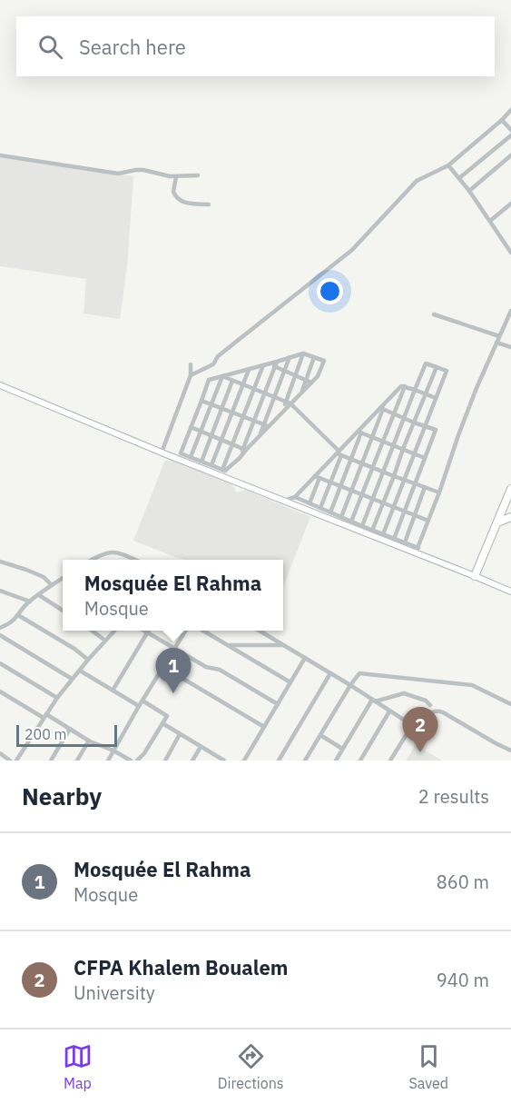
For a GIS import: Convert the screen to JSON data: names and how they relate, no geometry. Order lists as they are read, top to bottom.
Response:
{
  "scale_bar": "200 m",
  "page": {
    "search": "Search here",
    "popup": ["Mosquée El Rahma", "Mosque"],
    "pins": ["1", "2"],
    "scale": "200 m",
    "heading": ["Nearby", "2 results"],
    "list": [
      {
        "mark": "1",
        "name": "Mosquée El Rahma",
        "note": "Mosque",
        "value": "860 m"
      },
      {
        "mark": "2",
        "name": "CFPA Khalem Boualem",
        "note": "University",
        "value": "940 m"
      }
    ],
    "nav": ["Map", "Directions", "Saved"]
  }
}
